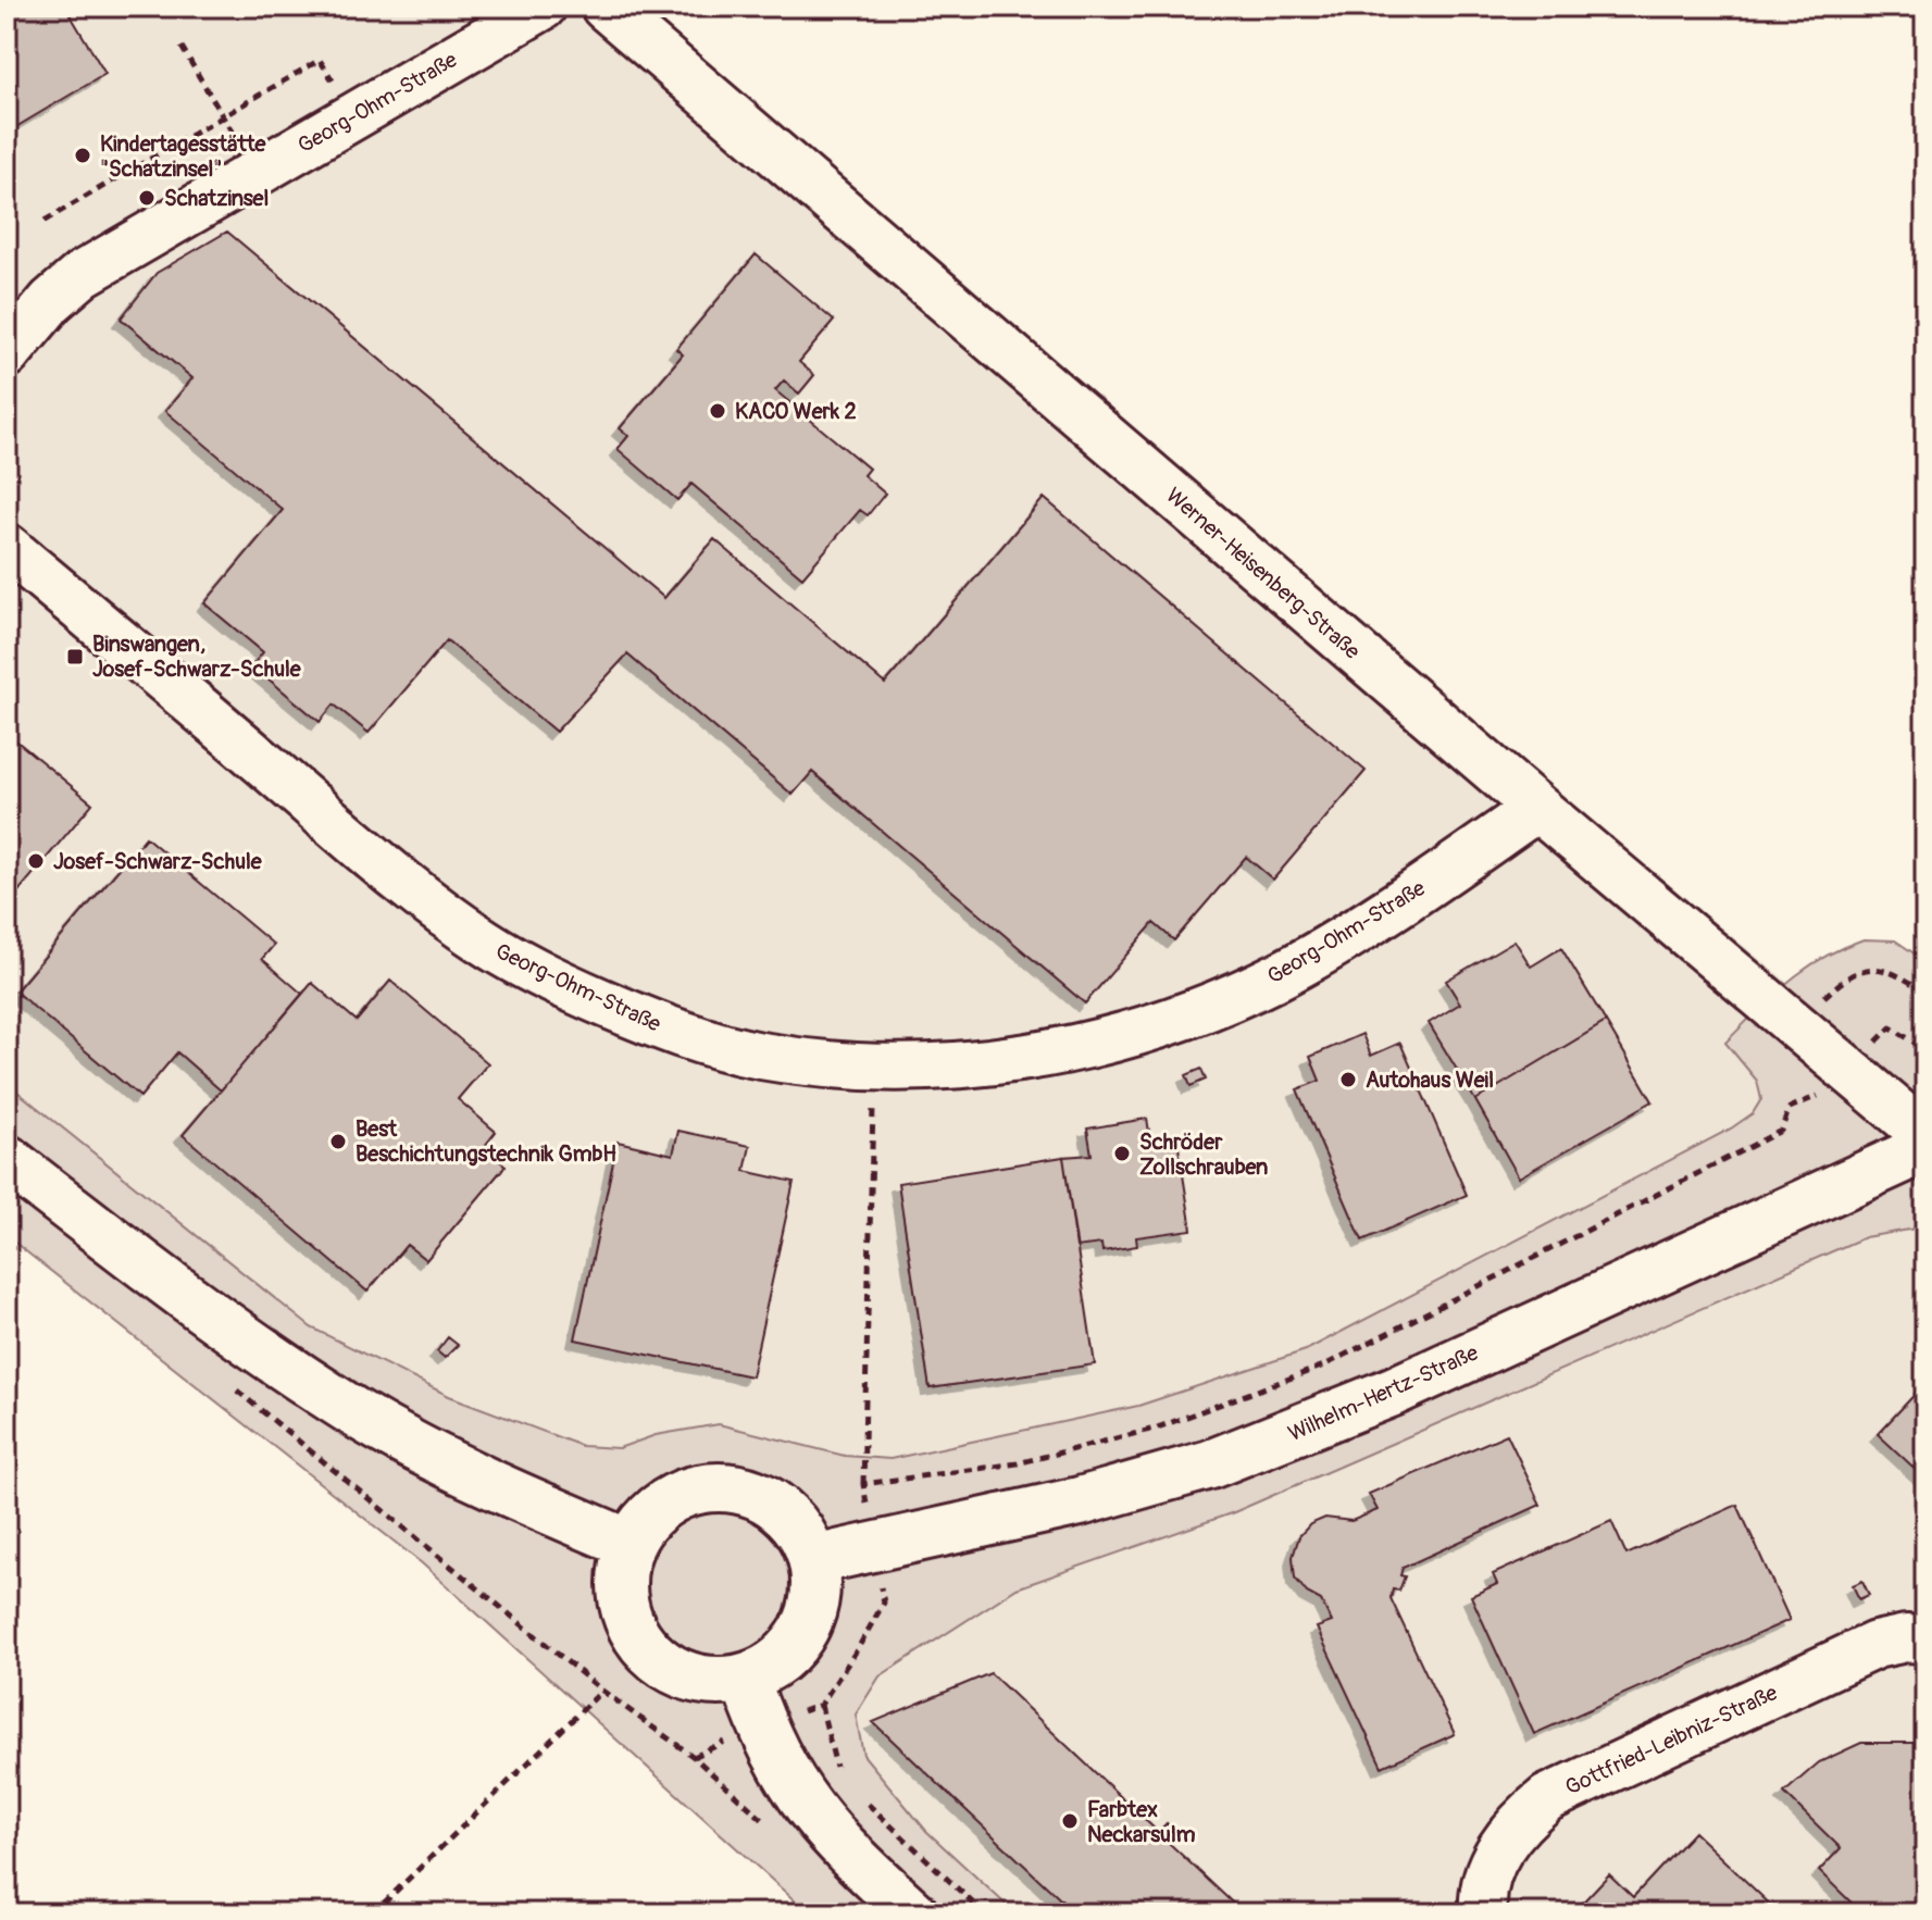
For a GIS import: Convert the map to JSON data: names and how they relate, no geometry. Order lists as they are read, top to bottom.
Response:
{
  "streets": {
    "main road": ["Wilhelm-Hertz-Straße"],
    "street": ["Georg-Ohm-Straße", "Werner-Heisenberg-Straße", "Gottfried-Leibniz-Straße"]
  },
  "crossings": [
    ["Georg-Ohm-Straße", "Werner-Heisenberg-Straße"]
  ],
  "places": {
    "other": [
      "Kindertagesstätte \"Schatzinsel\"",
      "Schatzinsel",
      "KACO Werk 2",
      "Josef-Schwarz-Schule",
      "Autohaus Weil",
      "Best Beschichtungstechnik GmbH",
      "Schröder Zollschrauben",
      "Farbtex Neckarsulm"
    ],
    "transit": ["Binswangen, Josef-Schwarz-Schule"]
  }
}
